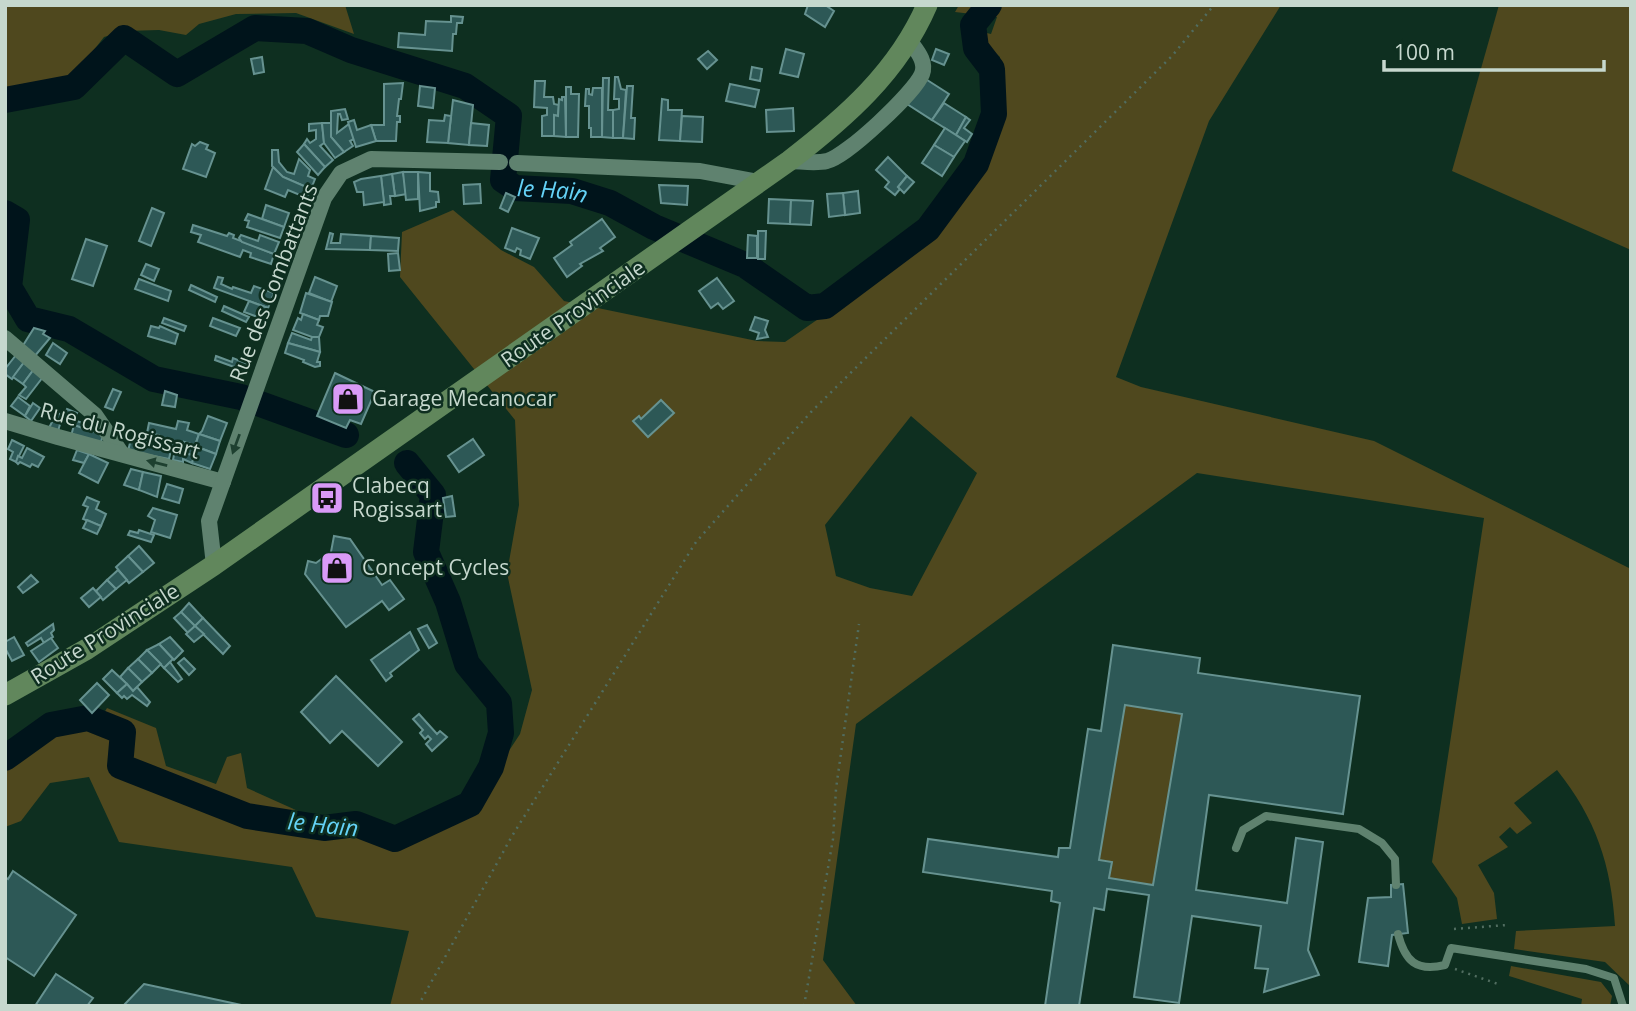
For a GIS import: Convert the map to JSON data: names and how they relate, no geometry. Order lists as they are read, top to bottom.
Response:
{
  "streets": {
    "main road": ["Route Provinciale"],
    "street": ["Rue des Combattants", "Rue du Rogissart"]
  },
  "crossings": [
    ["Rue des Combattants", "Route Provinciale"],
    ["Rue des Combattants", "Rue du Rogissart"]
  ],
  "one_way": ["Rue des Combattants", "Rue du Rogissart"],
  "water": ["le Hain"],
  "places": {
    "shop": ["Garage Mecanocar", "Concept Cycles"],
    "bus stop": ["Clabecq Rogissart"]
  },
  "scale_bar": "100 m"
}
